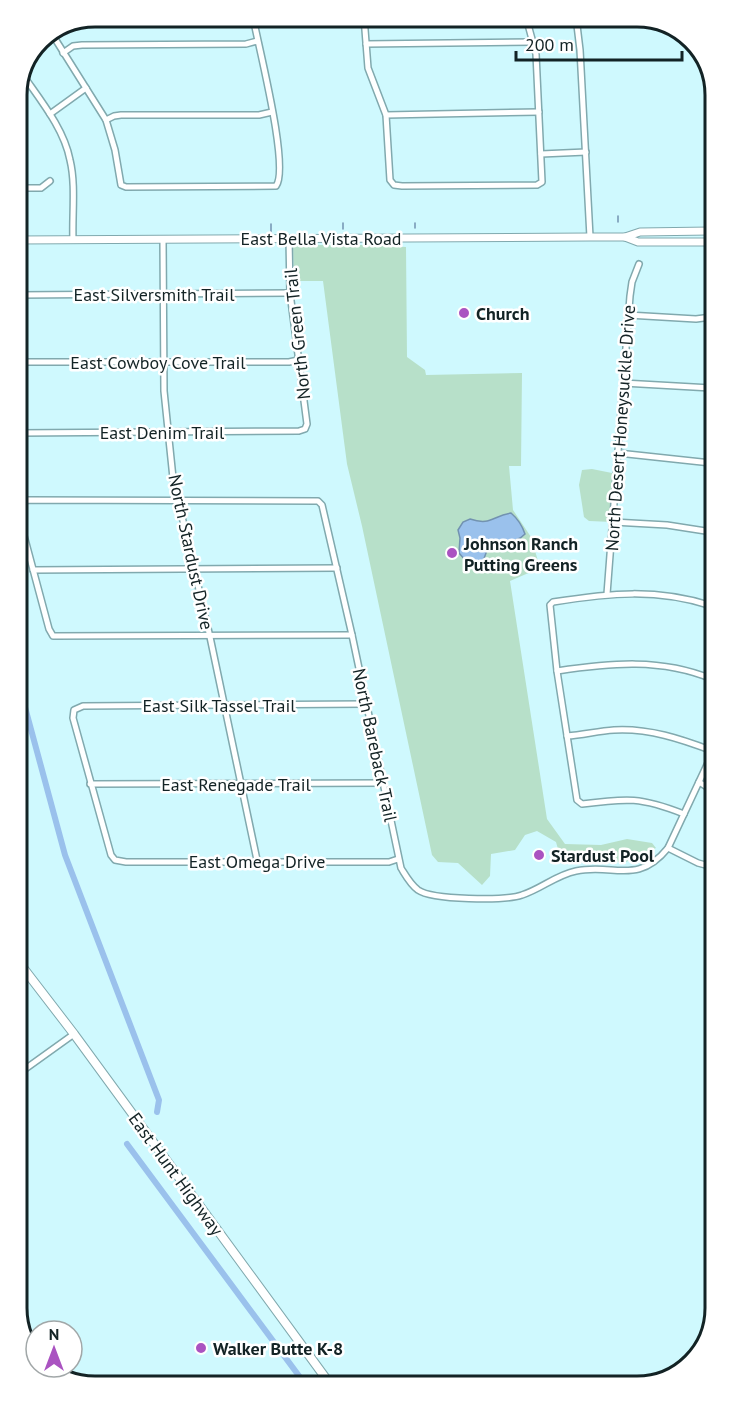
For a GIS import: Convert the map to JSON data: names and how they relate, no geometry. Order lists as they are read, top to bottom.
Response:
{
  "streets": {
    "main road": ["East Hunt Highway"],
    "street": [
      "East Bella Vista Road",
      "East Silversmith Trail",
      "North Green Trail",
      "East Cowboy Cove Trail",
      "North Desert Honeysuckle Drive",
      "East Denim Trail",
      "North Stardust Drive",
      "East Silk Tassel Trail",
      "North Bareback Trail",
      "East Renegade Trail",
      "East Omega Drive"
    ]
  },
  "crossings": [
    ["East Bella Vista Road", "North Green Trail"],
    ["East Bella Vista Road", "North Stardust Drive"],
    ["East Silversmith Trail", "North Green Trail"],
    ["East Silversmith Trail", "North Stardust Drive"],
    ["North Green Trail", "East Cowboy Cove Trail"],
    ["North Green Trail", "East Denim Trail"],
    ["East Cowboy Cove Trail", "North Stardust Drive"],
    ["East Denim Trail", "North Stardust Drive"],
    ["North Stardust Drive", "East Silk Tassel Trail"],
    ["North Stardust Drive", "North Bareback Trail"],
    ["North Stardust Drive", "East Renegade Trail"],
    ["North Stardust Drive", "East Omega Drive"],
    ["East Silk Tassel Trail", "North Bareback Trail"],
    ["East Silk Tassel Trail", "East Renegade Trail"],
    ["East Silk Tassel Trail", "East Omega Drive"],
    ["North Bareback Trail", "East Renegade Trail"],
    ["North Bareback Trail", "East Omega Drive"],
    ["East Renegade Trail", "East Omega Drive"]
  ],
  "places": [
    "Church",
    "Johnson Ranch Putting Greens",
    "Stardust Pool",
    "Walker Butte K-8"
  ],
  "scale_bar": "200 m",
  "north": "top"
}
